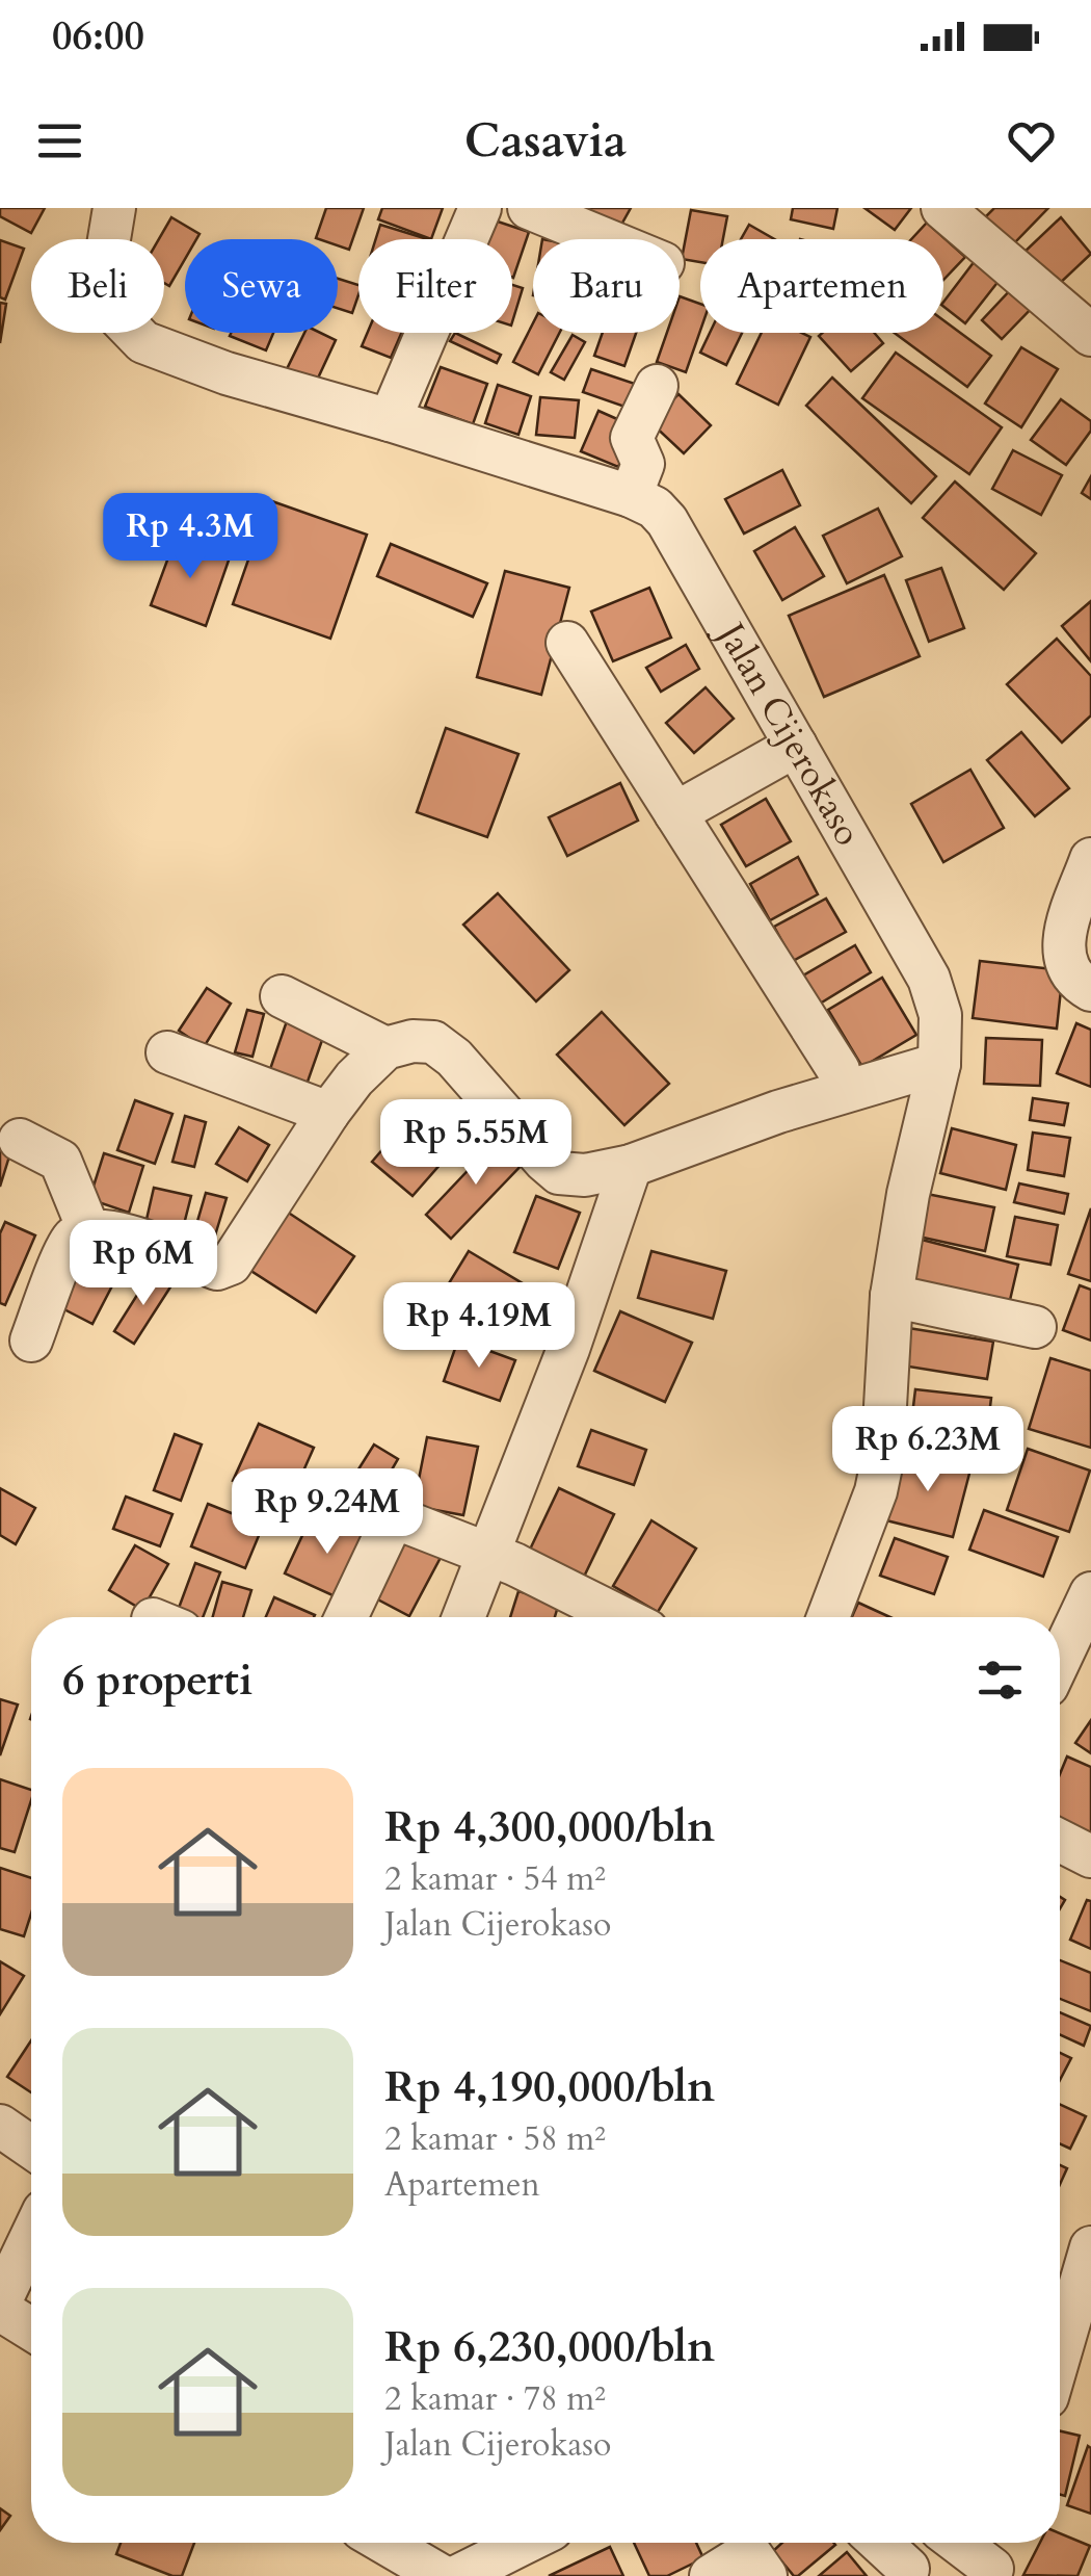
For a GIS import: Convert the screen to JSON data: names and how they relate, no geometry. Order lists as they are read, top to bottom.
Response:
{
  "streets": {
    "street": ["Jalan Cijerokaso"]
  },
  "page": {
    "status": "06:00",
    "header": "Casavia",
    "chip": [
      "Beli",
      "Sewa",
      "Filter",
      "Baru",
      "Apartemen"
    ],
    "price": [
      "Rp 4.3M",
      "Rp 5.55M",
      "Rp 6M",
      "Rp 4.19M",
      "Rp 6.23M",
      "Rp 9.24M"
    ],
    "heading": "6 properti",
    "list": [
      {
        "name": "Rp 4,300,000/bln",
        "note": "2 kamar · 54 m² · Jalan Cijerokaso"
      },
      {
        "name": "Rp 4,190,000/bln",
        "note": "2 kamar · 58 m² · Apartemen"
      },
      {
        "name": "Rp 6,230,000/bln",
        "note": "2 kamar · 78 m² · Jalan Cijerokaso"
      }
    ]
  }
}
